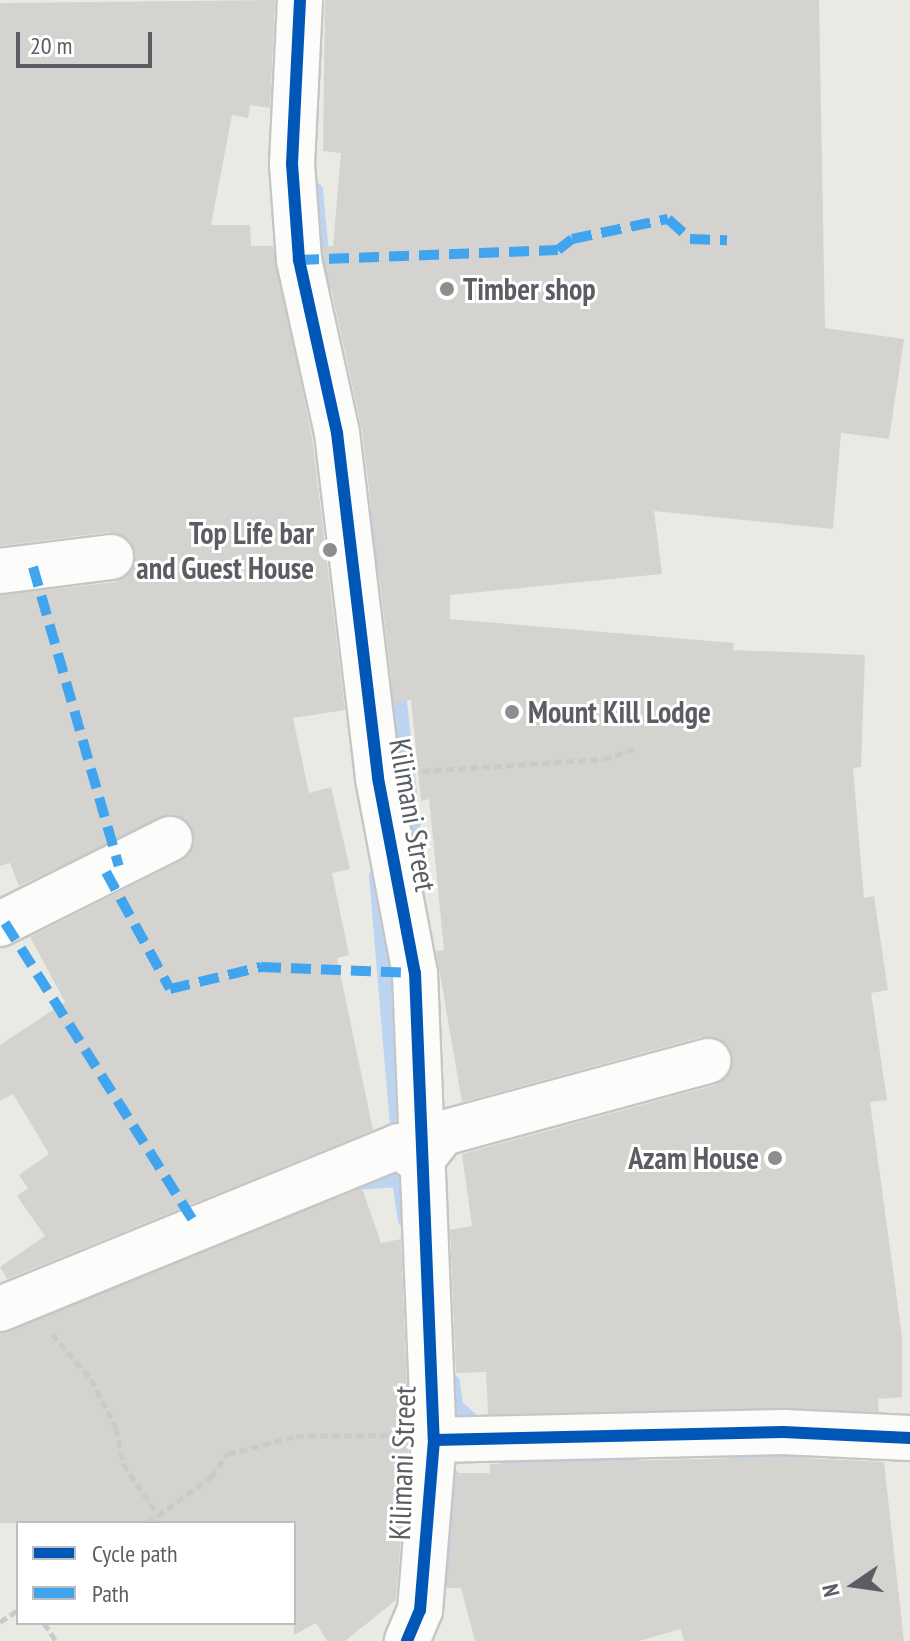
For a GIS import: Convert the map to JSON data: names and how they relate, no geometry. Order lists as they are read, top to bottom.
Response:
{
  "streets": {
    "street": ["Kilimani Street"]
  },
  "places": [
    "Timber shop",
    "Top Life bar and Guest House",
    "Mount Kill Lodge",
    "Azam House"
  ],
  "legend": ["Cycle path", "Path"],
  "scale_bar": "20 m",
  "north": "left"
}
